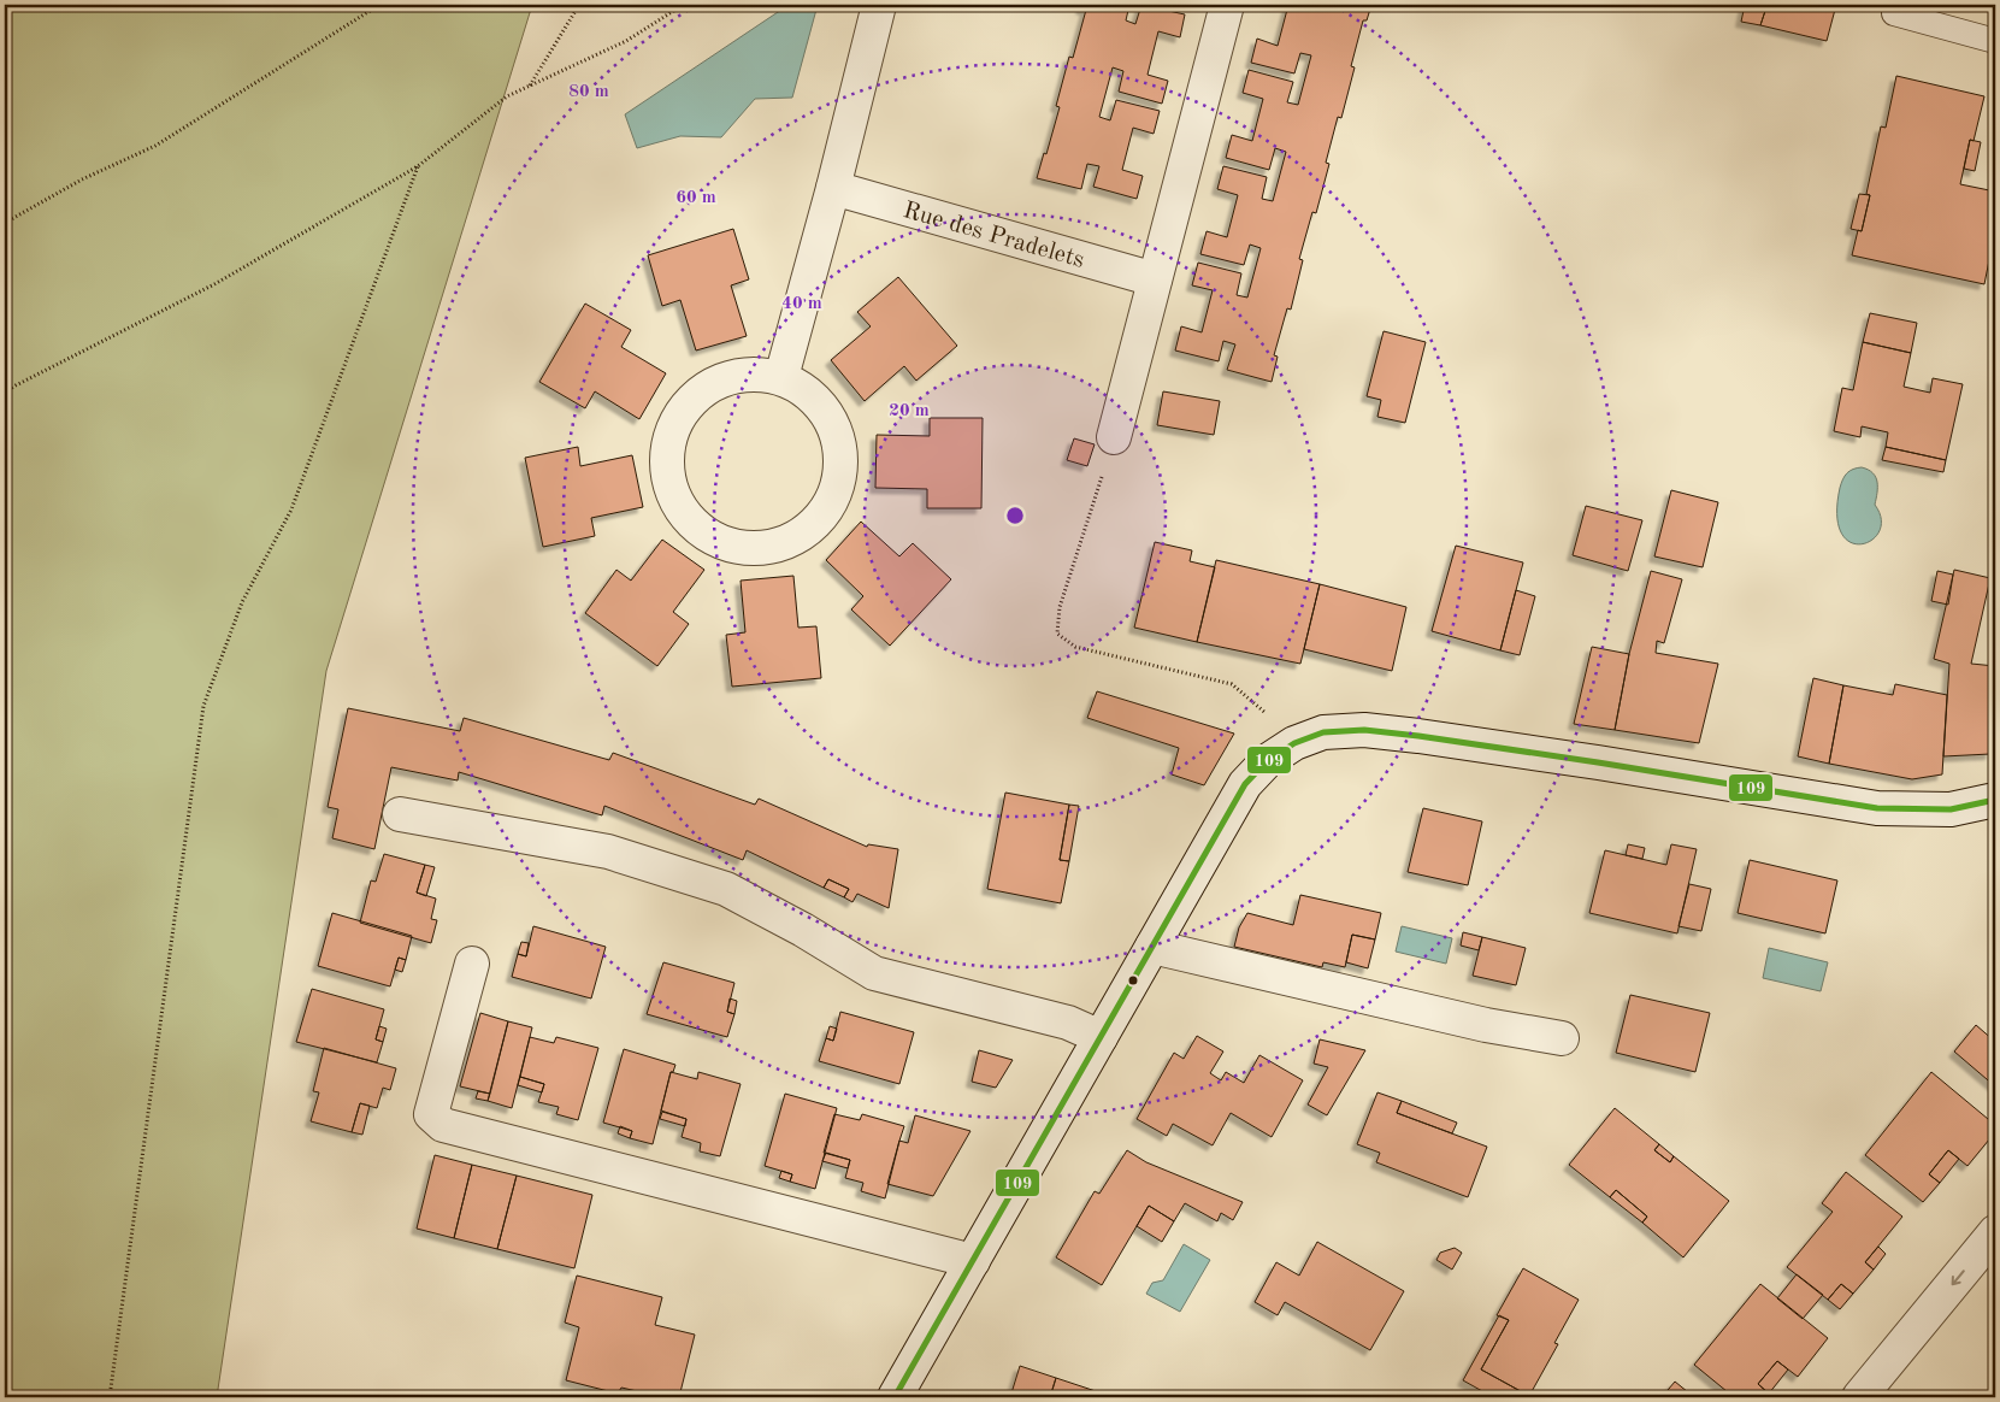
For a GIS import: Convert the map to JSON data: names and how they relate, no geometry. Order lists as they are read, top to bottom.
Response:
{
  "streets": {
    "street": ["Rue des Pradelets"]
  },
  "lines": ["transit line 109"],
  "rings": [
    "80 m",
    "60 m",
    "40 m",
    "20 m"
  ]
}
